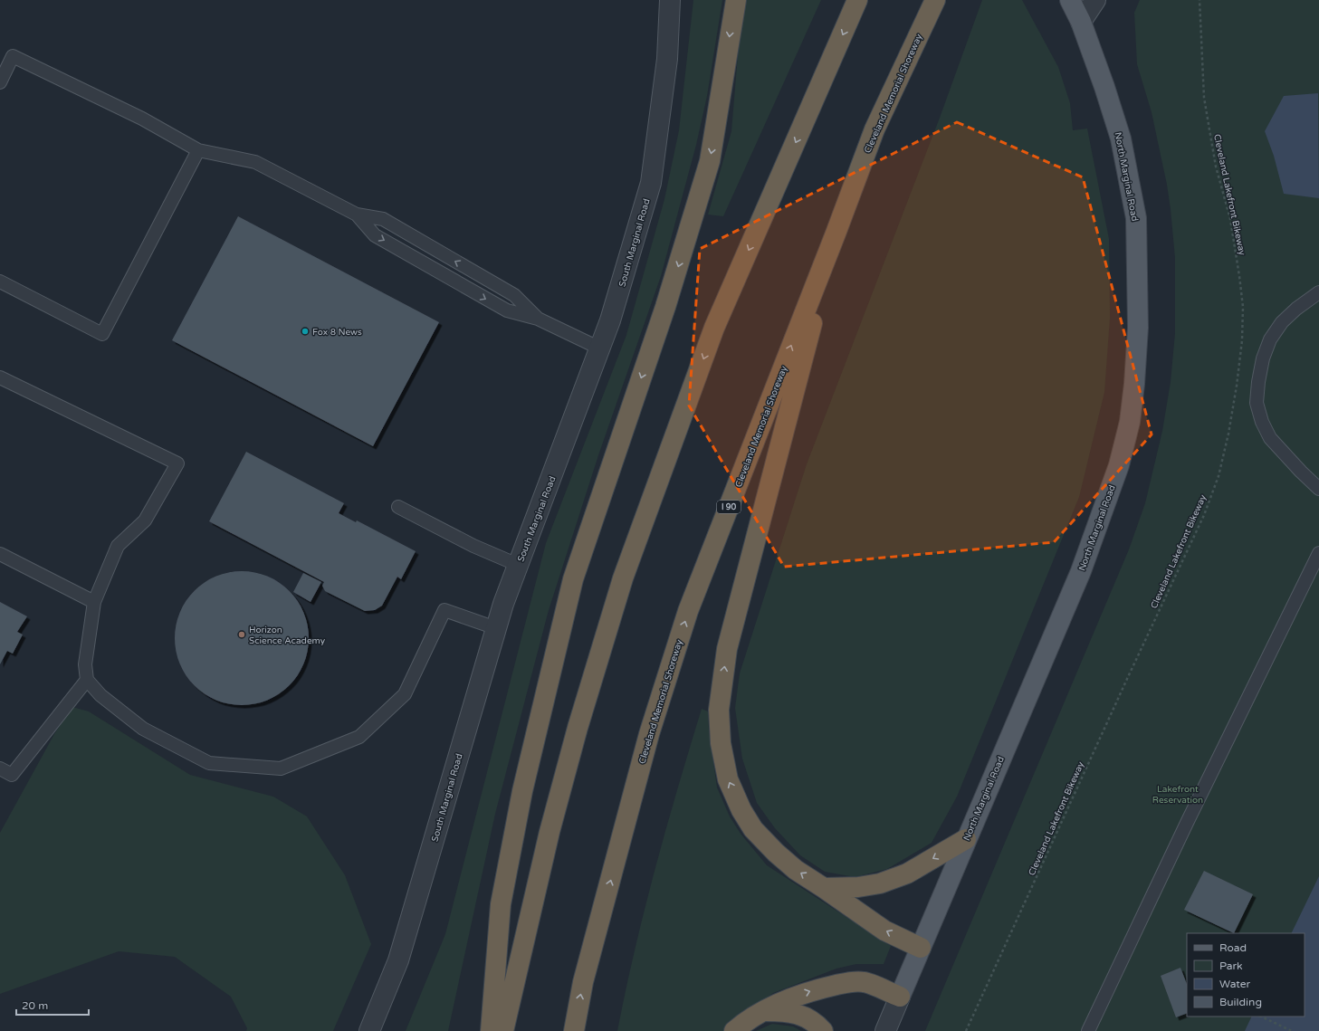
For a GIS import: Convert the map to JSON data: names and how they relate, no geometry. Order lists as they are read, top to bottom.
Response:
{
  "streets": {
    "highway": ["Cleveland Memorial Shoreway", "I 90"],
    "main road": ["North Marginal Road"],
    "street": ["South Marginal Road"],
    "path": ["Cleveland Lakefront Bikeway"]
  },
  "parks": ["Lakefront Reservation"],
  "places": ["Fox 8 News", "Horizon Science Academy"],
  "legend": [
    "Road",
    "Park",
    "Water",
    "Building"
  ],
  "scale_bar": "20 m"
}
